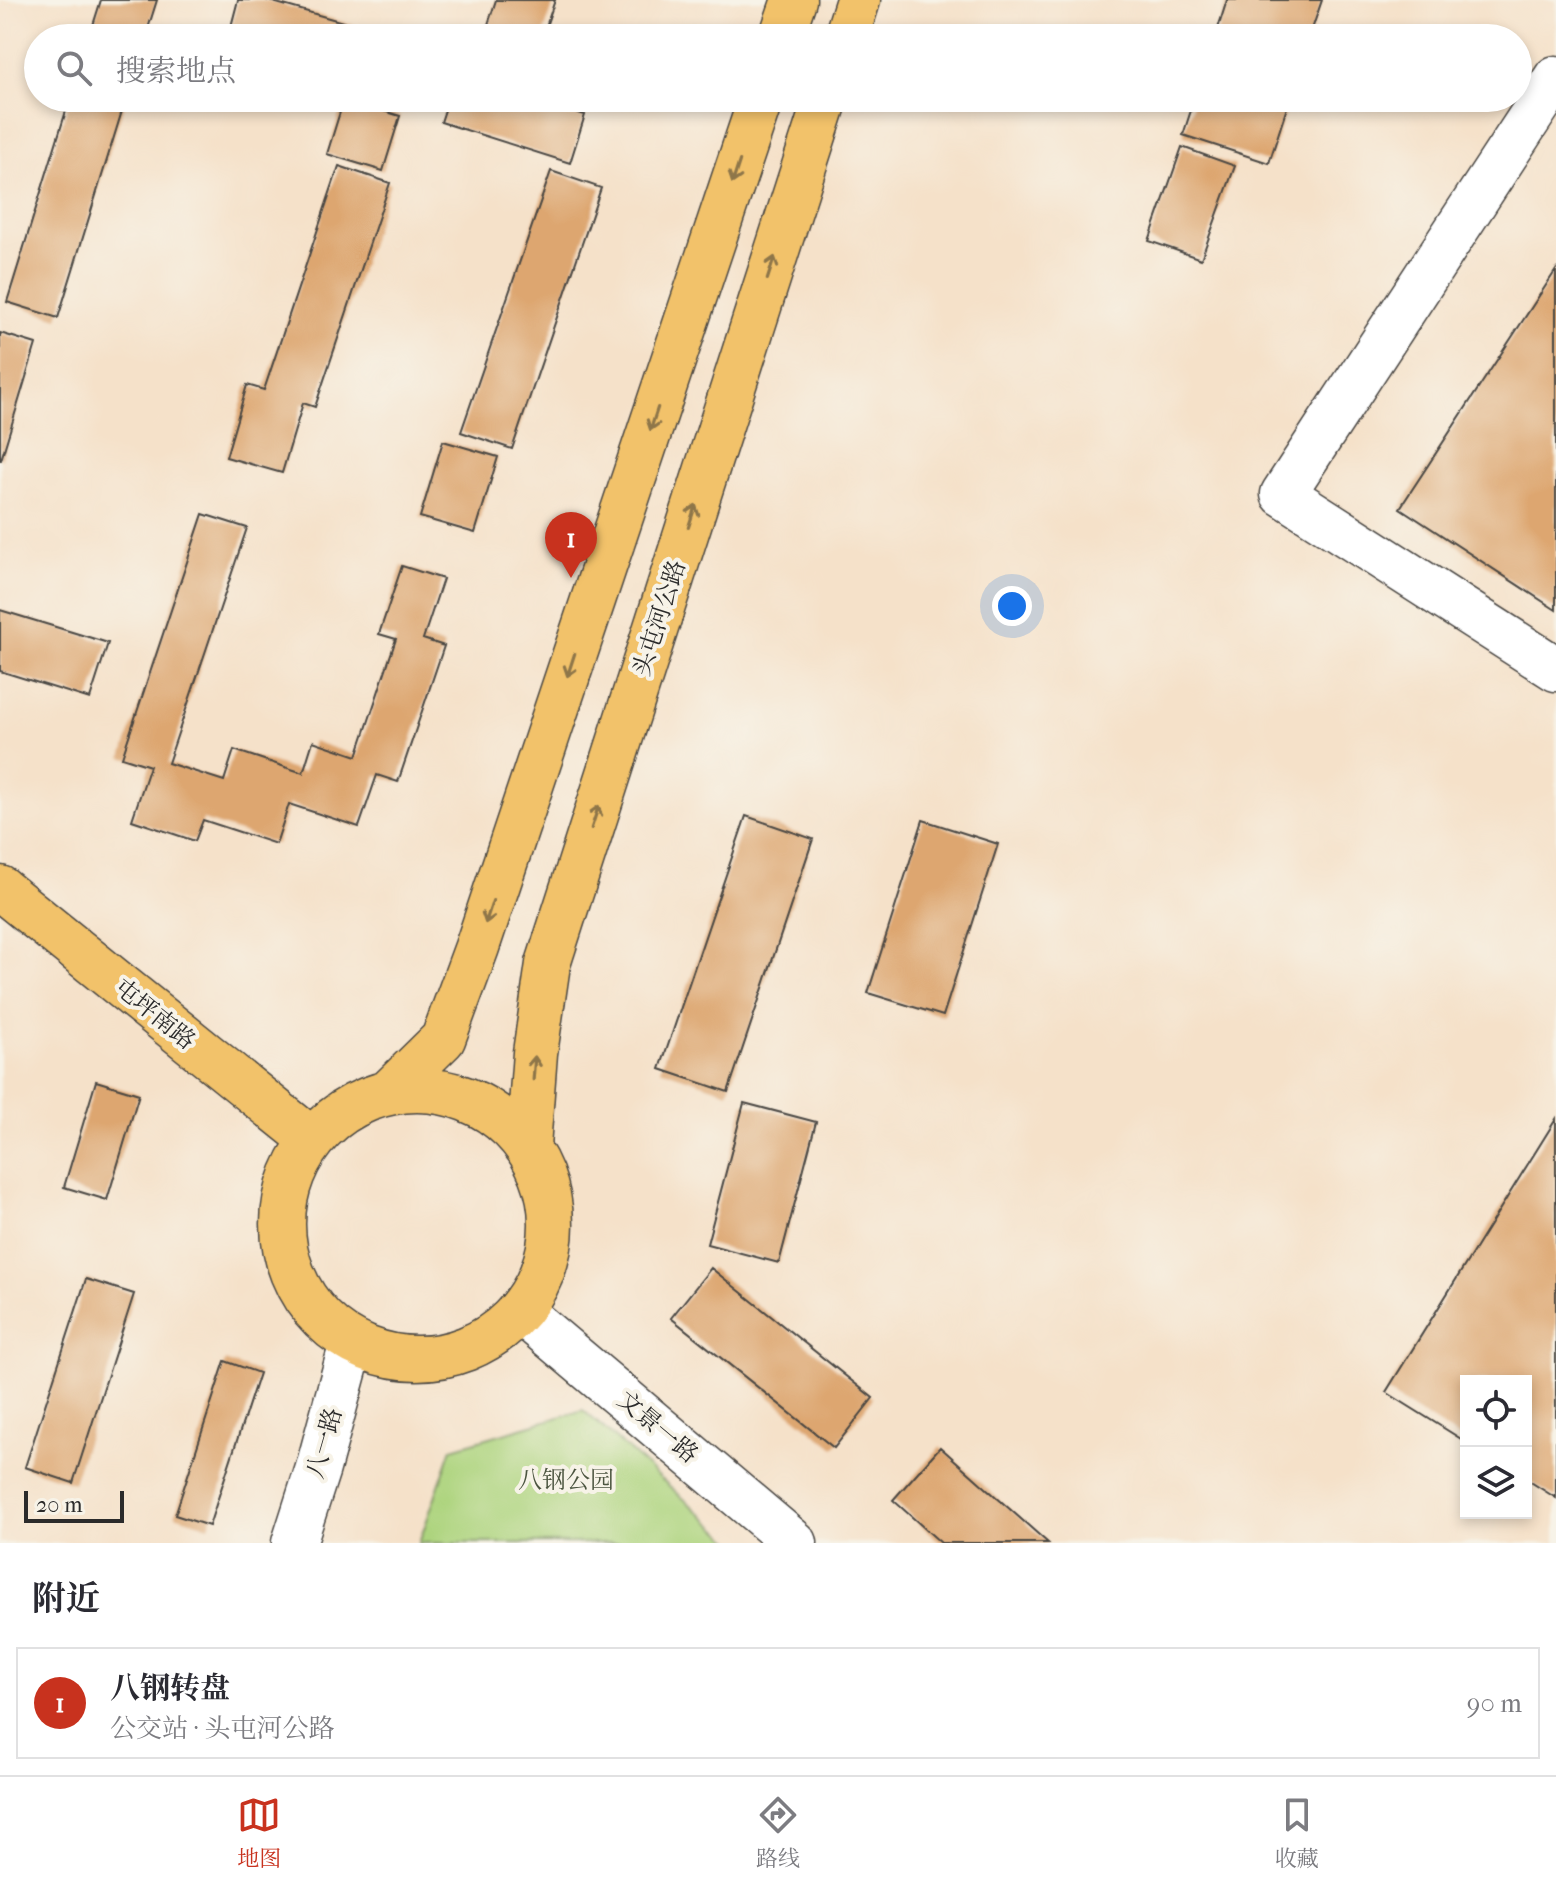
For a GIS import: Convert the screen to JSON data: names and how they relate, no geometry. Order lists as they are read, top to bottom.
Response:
{
  "streets": {
    "main road": ["头屯河公路", "屯坪南路"],
    "street": ["文景一路", "八一路"]
  },
  "crossings": [
    ["头屯河公路", "屯坪南路"],
    ["头屯河公路", "文景一路"],
    ["头屯河公路", "八一路"],
    ["屯坪南路", "文景一路"],
    ["屯坪南路", "八一路"],
    ["文景一路", "八一路"]
  ],
  "parks": ["八钢公园"],
  "scale_bar": "20 m",
  "page": {
    "search": "搜索地点",
    "pins": "1",
    "scale": "20 m",
    "heading": "附近",
    "list": [
      {
        "mark": "1",
        "name": "八钢转盘",
        "note": "公交站 · 头屯河公路",
        "value": "90 m"
      }
    ],
    "nav": ["地图", "路线", "收藏"]
  }
}
